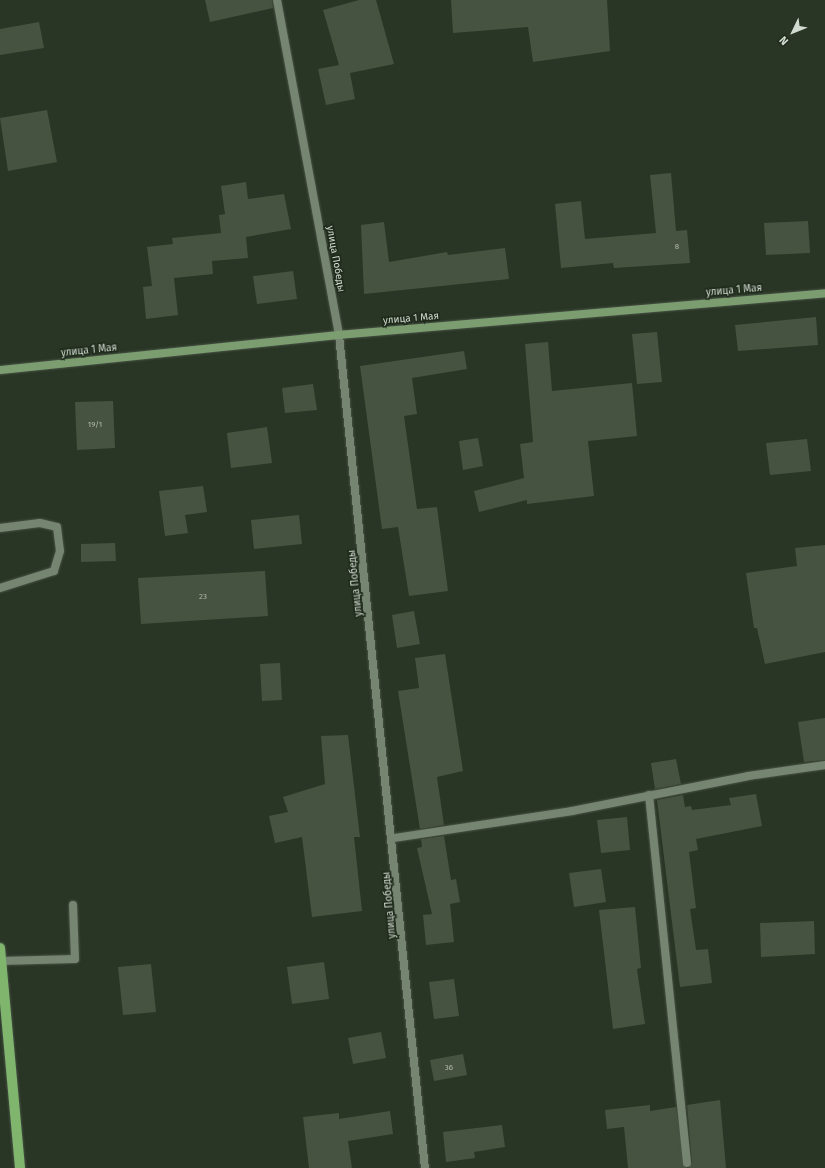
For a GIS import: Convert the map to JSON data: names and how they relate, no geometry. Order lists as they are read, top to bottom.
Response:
{
  "streets": {
    "main road": ["улица 1 Мая"],
    "street": ["улица Победы"]
  },
  "crossings": [
    ["улица Победы", "улица 1 Мая"]
  ],
  "house_numbers": [
    "8",
    "19/1",
    "23",
    "36"
  ],
  "north": "bottom left"
}
